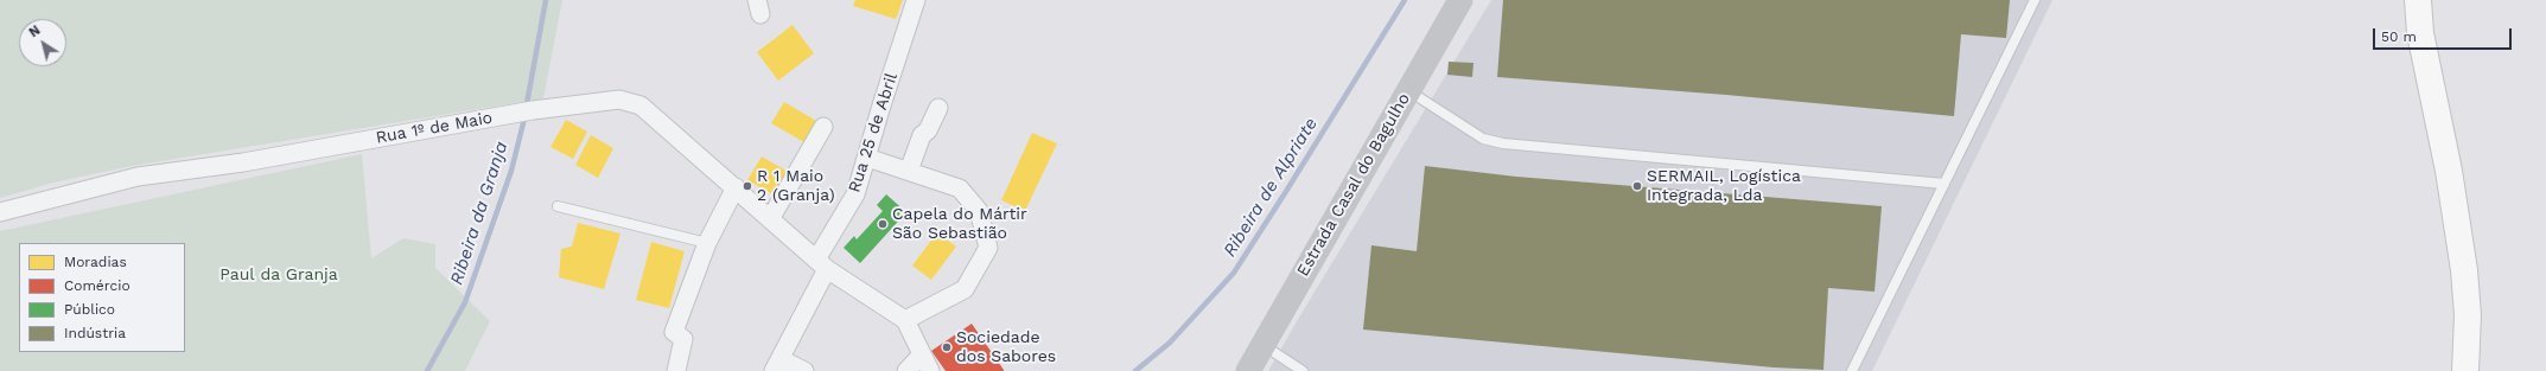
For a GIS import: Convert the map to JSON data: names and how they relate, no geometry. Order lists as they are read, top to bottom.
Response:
{
  "streets": {
    "street": ["Rua 1º de Maio", "Rua 25 de Abril", "Estrada Casal do Bagulho"]
  },
  "crossings": [
    ["Rua 1º de Maio", "Rua 25 de Abril"]
  ],
  "water": ["Ribeira de Alpriate", "Ribeira da Granja"],
  "parks": ["Paul da Granja"],
  "places": [
    "R 1 Maio 2 (Granja)",
    "SERMAIL, Logística Integrada, Lda",
    "Capela do Mártir São Sebastião",
    "Sociedade dos Sabores"
  ],
  "legend": [
    "Moradias",
    "Comércio",
    "Público",
    "Indústria"
  ],
  "scale_bar": "50 m",
  "north": "top left"
}
